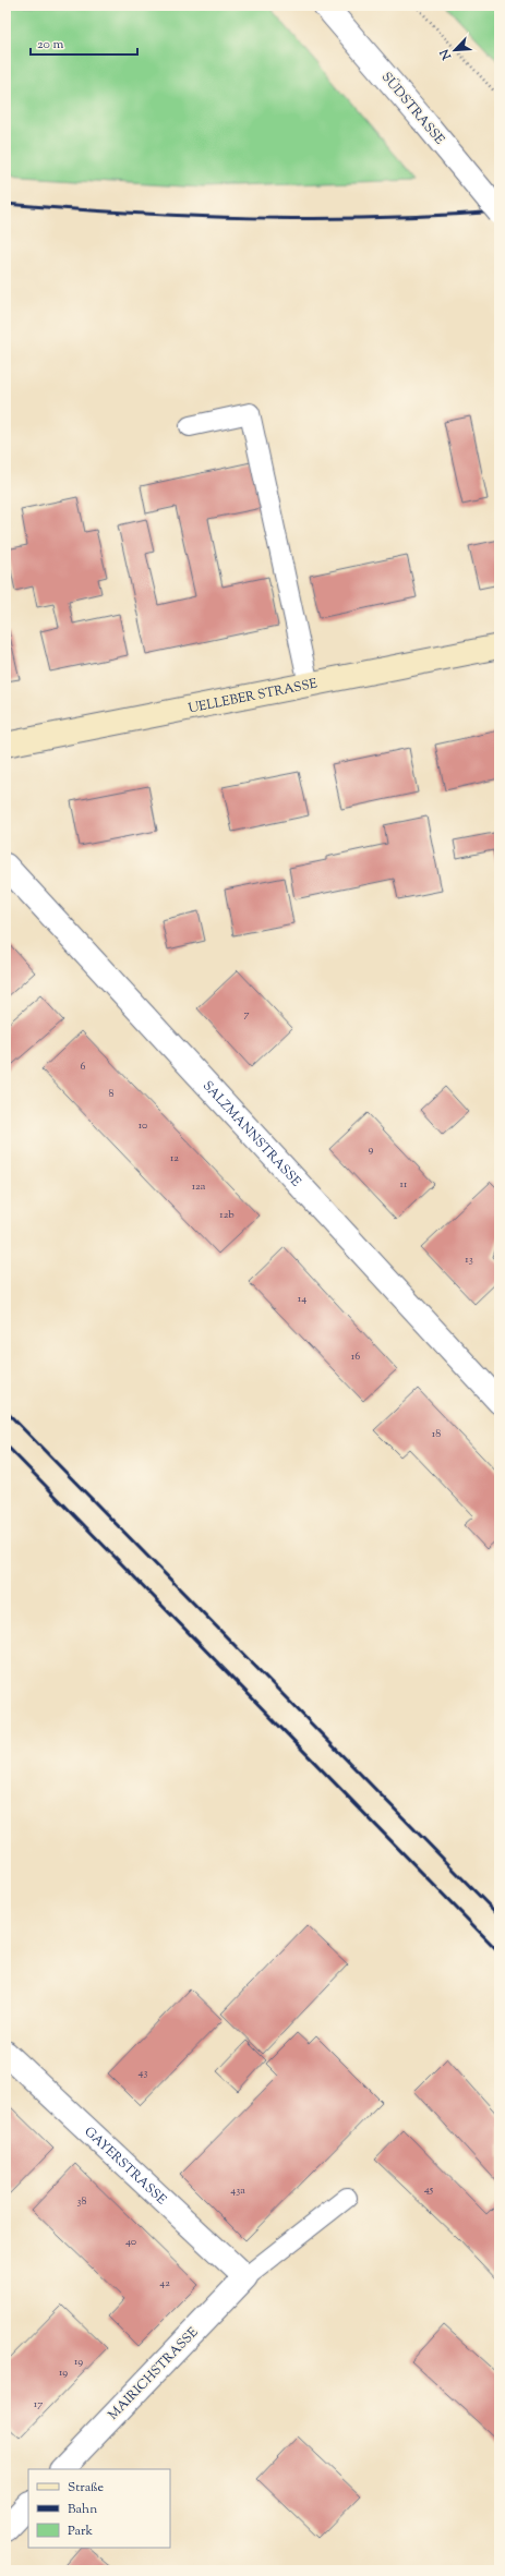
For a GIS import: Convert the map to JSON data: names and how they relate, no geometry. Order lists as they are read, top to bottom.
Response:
{
  "streets": {
    "street": [
      "SÜDSTRASSE",
      "UELLEBER STRASSE",
      "SALZMANNSTRASSE",
      "GAYERSTRASSE",
      "MAIRICHSTRASSE"
    ]
  },
  "crossings": [
    ["GAYERSTRASSE", "MAIRICHSTRASSE"]
  ],
  "house_numbers": [
    "7",
    "6",
    "8",
    "10",
    "9",
    "12",
    "11",
    "12a",
    "12b",
    "13",
    "14",
    "16",
    "18",
    "43",
    "45",
    "43a",
    "38",
    "40",
    "42",
    "19",
    "19",
    "17"
  ],
  "legend": ["Straße", "Bahn", "Park"],
  "scale_bar": "20 m",
  "north": "bottom left"
}
